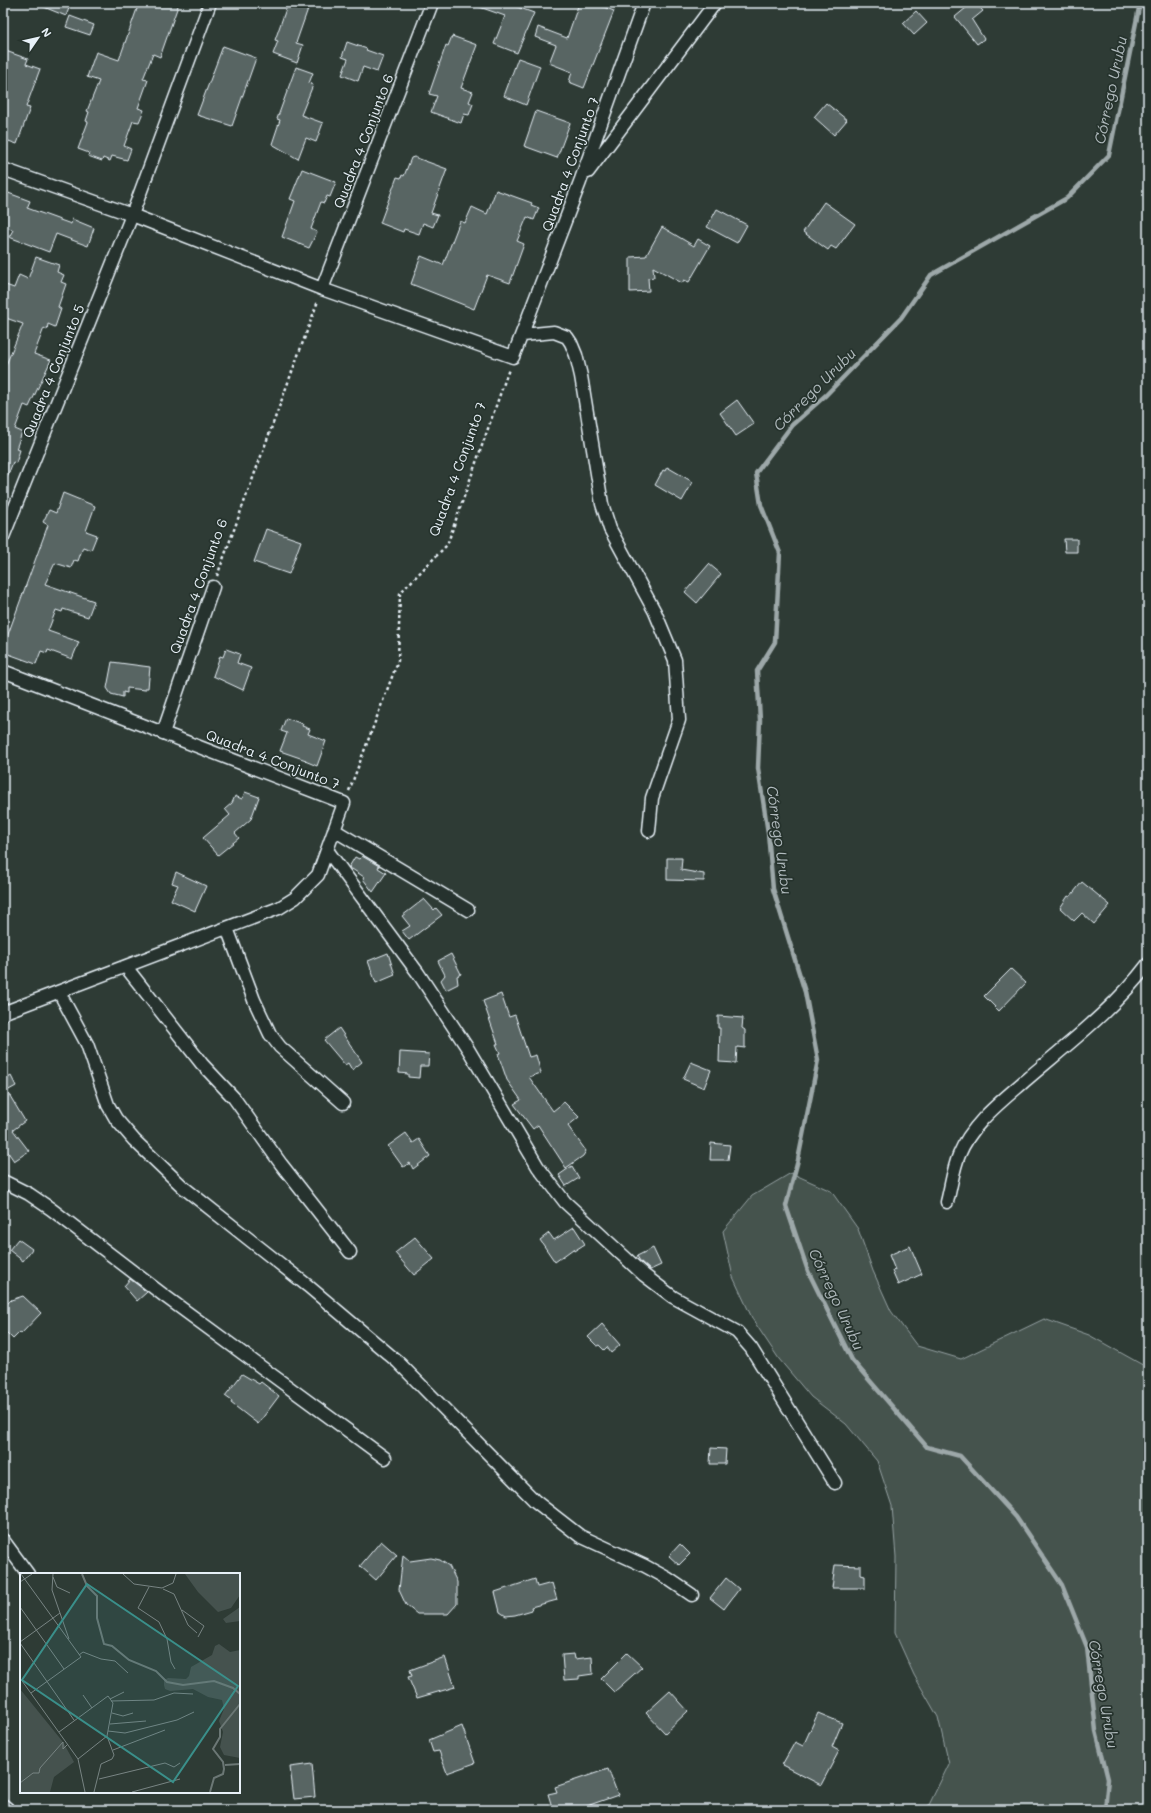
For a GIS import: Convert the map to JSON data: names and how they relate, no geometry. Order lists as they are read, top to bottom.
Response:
{
  "streets": {
    "street": ["Quadra 4 Conjunto 6", "Quadra 4 Conjunto 7", "Quadra 4 Conjunto 5"]
  },
  "crossings": [
    ["Quadra 4 Conjunto 6", "Quadra 4 Conjunto 7"]
  ],
  "water": ["Córrego Urubu"],
  "north": "top right"
}
